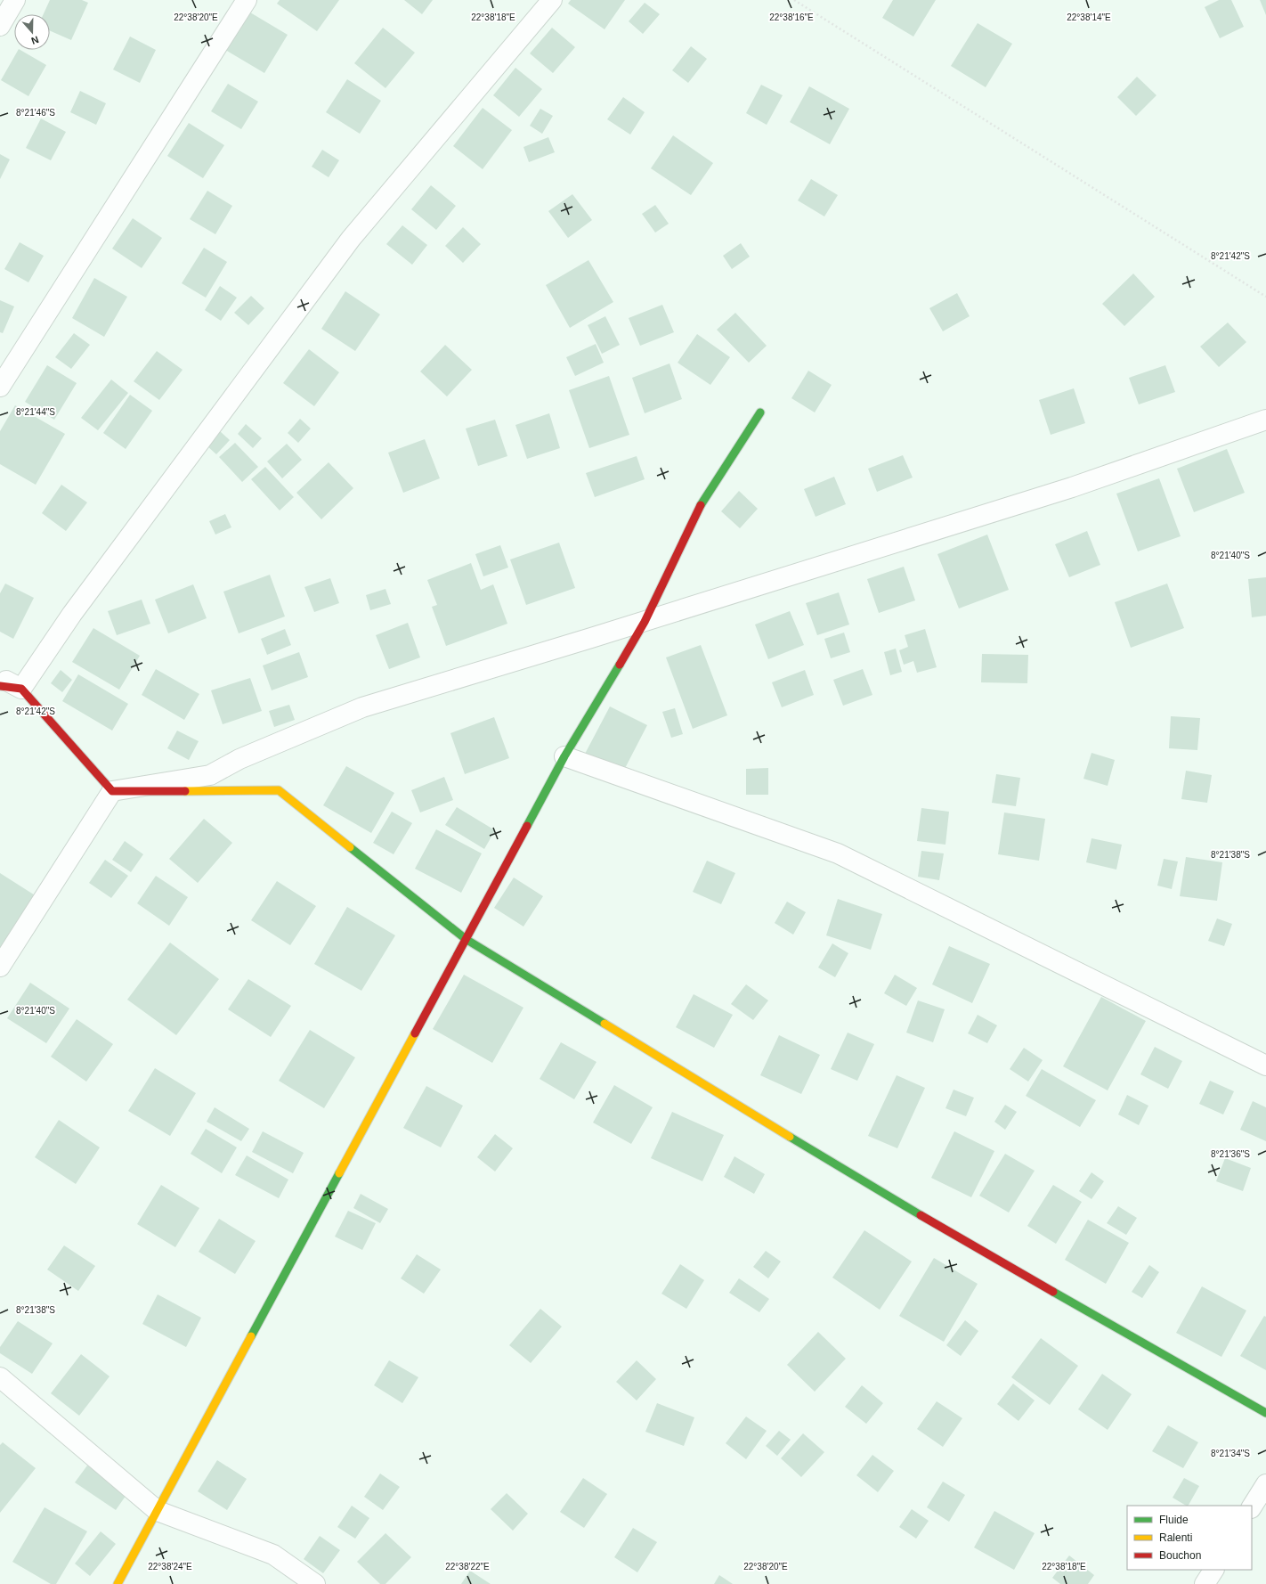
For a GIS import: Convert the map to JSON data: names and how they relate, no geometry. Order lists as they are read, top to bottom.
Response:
{
  "legend": ["Fluide", "Ralenti", "Bouchon"],
  "north": "bottom",
  "coordinates": [
    "22°38'20\"E",
    "22°38'18\"E",
    "22°38'16\"E",
    "22°38'14\"E",
    "8°21'46\"S",
    "8°21'42\"S",
    "8°21'44\"S",
    "8°21'40\"S",
    "8°21'38\"S",
    "8°21'36\"S",
    "8°21'34\"S",
    "22°38'24\"E",
    "22°38'22\"E"
  ]
}
